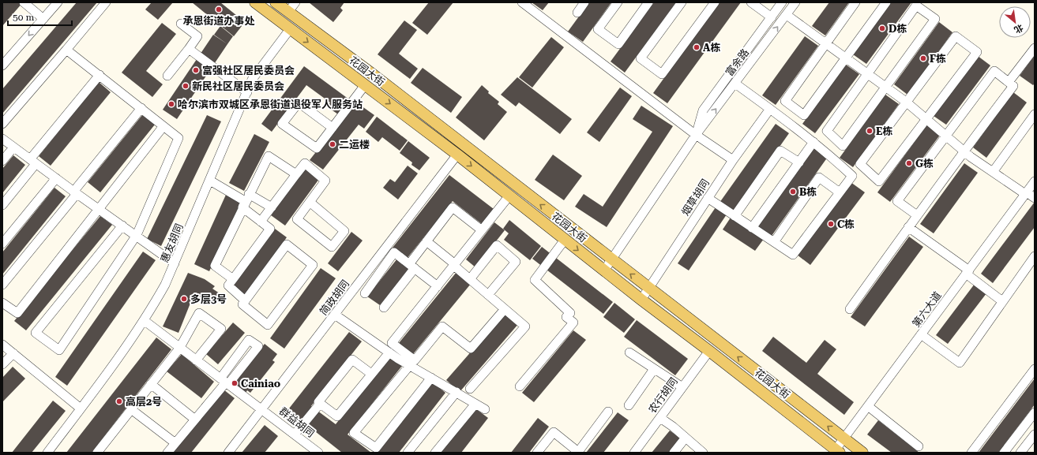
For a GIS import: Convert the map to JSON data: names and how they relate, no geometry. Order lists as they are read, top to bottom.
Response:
{
  "streets": {
    "main road": ["花园大街"],
    "street": [
      "富余路",
      "烟草胡同",
      "惠友胡同",
      "简政胡同",
      "第六大道",
      "农行胡同",
      "群益胡同"
    ]
  },
  "crossings": [
    ["富余路", "花园大街"],
    ["花园大街", "烟草胡同"],
    ["花园大街", "惠友胡同"],
    ["花园大街", "简政胡同"],
    ["花园大街", "第六大道"],
    ["花园大街", "农行胡同"],
    ["惠友胡同", "群益胡同"],
    ["简政胡同", "群益胡同"]
  ],
  "places": [
    "承恩街道办事处",
    "D栋",
    "A栋",
    "F栋",
    "富强社区居民委员会",
    "新民社区居民委员会",
    "哈尔滨市双城区承恩街道退役军人服务站",
    "E栋",
    "二运楼",
    "G栋",
    "B栋",
    "C栋",
    "多层3号",
    "Cainiao",
    "高层2号"
  ],
  "scale_bar": "50 m",
  "north": "bottom right"
}
